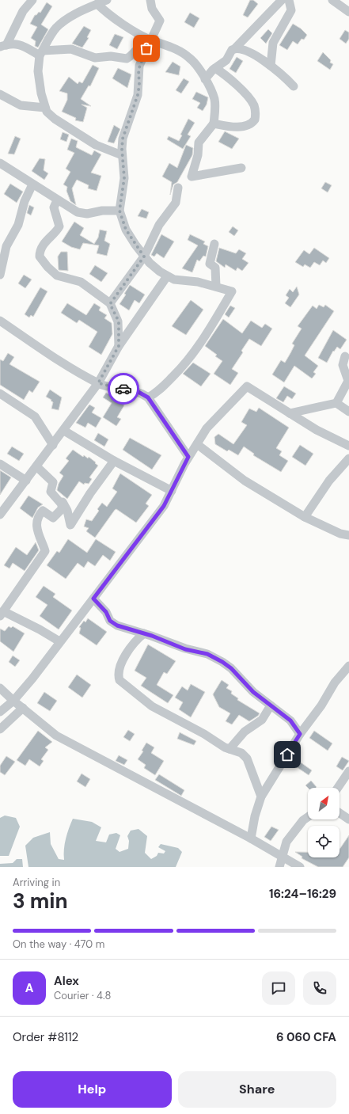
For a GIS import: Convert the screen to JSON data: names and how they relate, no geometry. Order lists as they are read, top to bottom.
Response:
{
  "north": "top right",
  "page": {
    "heading": ["3 min", "Arriving in", "16:24–16:29"],
    "panel": [
      "Alex",
      "Courier · 4.8",
      "Order #8112",
      "6 060 CFA"
    ],
    "bar": "On the way · 470 m",
    "round": "A",
    "buttons": ["Help", "Share"]
  }
}
